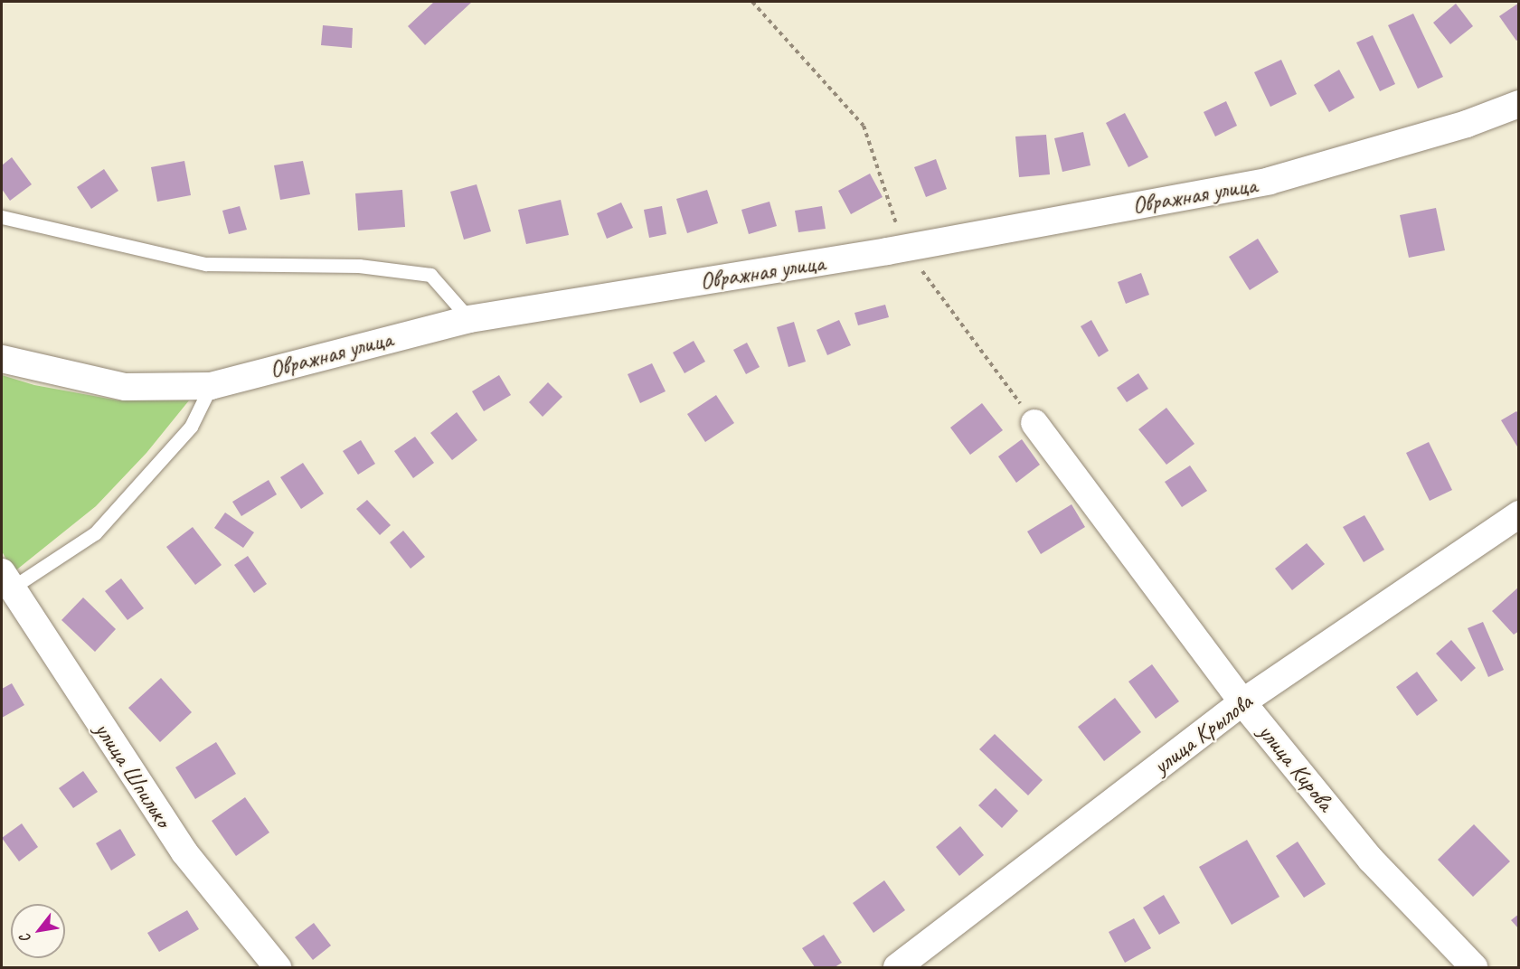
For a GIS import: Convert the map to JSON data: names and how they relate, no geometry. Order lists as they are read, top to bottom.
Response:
{
  "streets": {
    "street": [
      "Овражная улица",
      "улица Крылова",
      "улица Кирова",
      "улица Шпилько"
    ]
  },
  "crossings": [
    ["улица Крылова", "улица Кирова"]
  ],
  "north": "bottom left"
}
